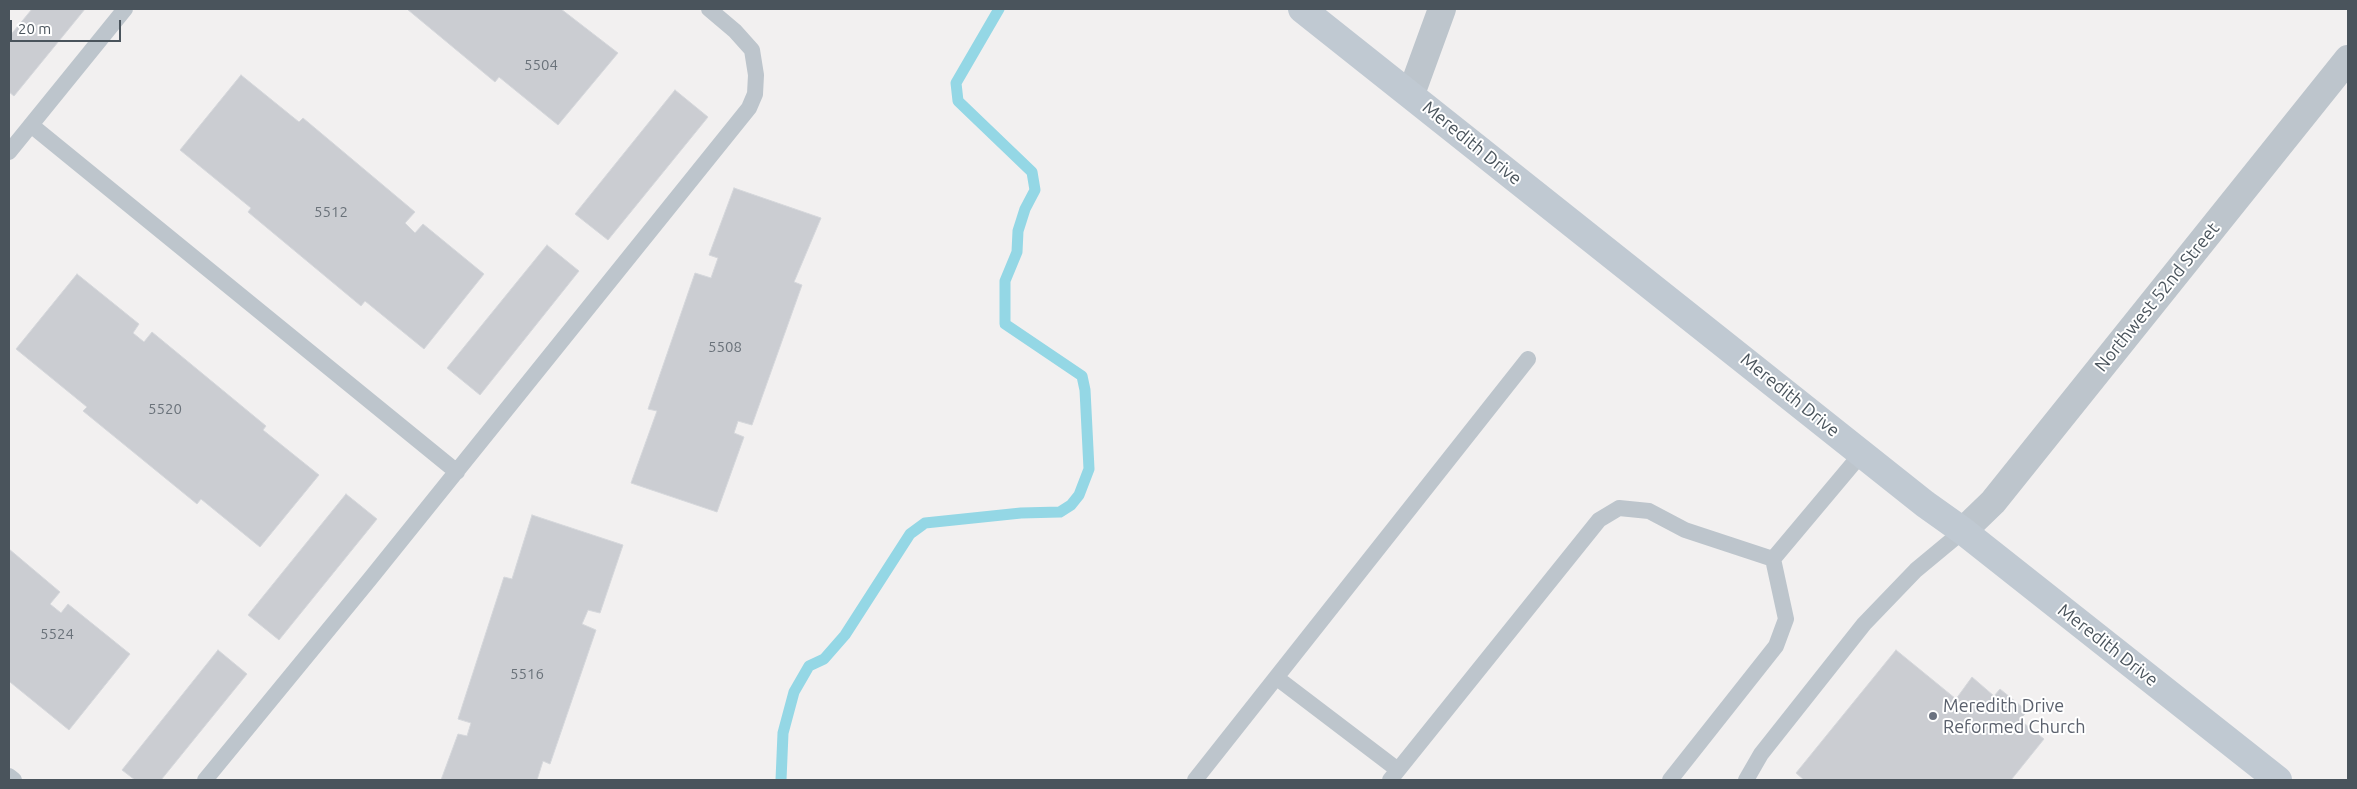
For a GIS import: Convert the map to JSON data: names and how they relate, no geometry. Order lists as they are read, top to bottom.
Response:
{
  "streets": {
    "main road": ["Meredith Drive"],
    "street": ["Northwest 52nd Street"]
  },
  "crossings": [
    ["Meredith Drive", "Northwest 52nd Street"]
  ],
  "places": ["Meredith Drive Reformed Church"],
  "house_numbers": [
    "5504",
    "5512",
    "5508",
    "5520",
    "5524",
    "5516"
  ],
  "scale_bar": "20 m"
}
